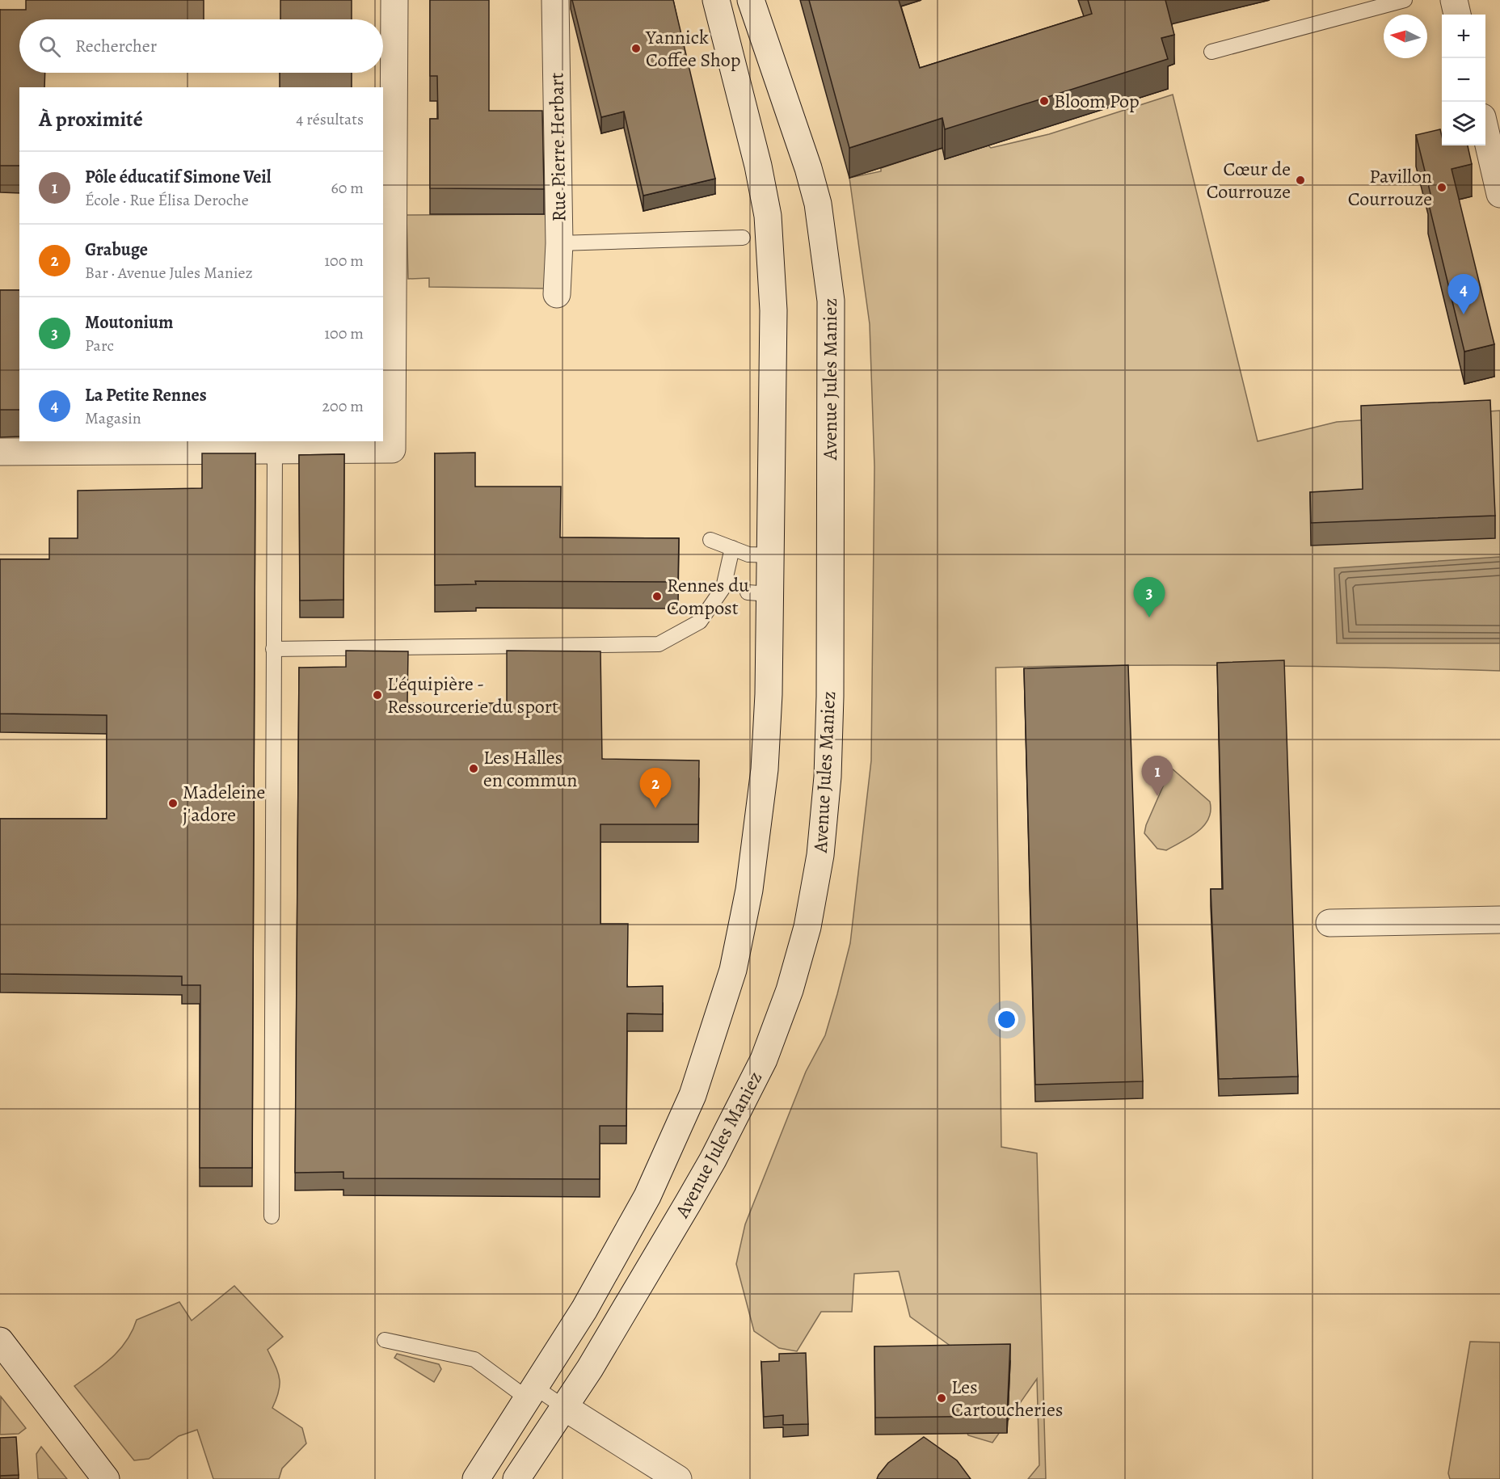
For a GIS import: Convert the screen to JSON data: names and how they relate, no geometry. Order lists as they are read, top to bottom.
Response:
{
  "streets": {
    "main road": ["Rue Pierre Herbart", "Avenue Jules Maniez"]
  },
  "places": [
    "Yannick Coffee Shop",
    "Bloom Pop",
    "Cœur de Courrouze",
    "Pavillon Courrouze",
    "Rennes du Compost",
    "L'équipière - Ressourcerie du sport",
    "Les Halles en commun",
    "Madeleine j'adore",
    "Les Cartoucheries"
  ],
  "north": "left",
  "page": {
    "map_buttons": ["+", "−"],
    "search": "Rechercher",
    "heading": ["À proximité", "4 résultats"],
    "list": [
      {
        "mark": "1",
        "name": "Pôle éducatif Simone Veil",
        "note": "École · Rue Élisa Deroche",
        "value": "60 m"
      },
      {
        "mark": "2",
        "name": "Grabuge",
        "note": "Bar · Avenue Jules Maniez",
        "value": "100 m"
      },
      {
        "mark": "3",
        "name": "Moutonium",
        "note": "Parc",
        "value": "100 m"
      },
      {
        "mark": "4",
        "name": "La Petite Rennes",
        "note": "Magasin",
        "value": "200 m"
      }
    ],
    "pins": [
      "4",
      "3",
      "1",
      "2"
    ]
  }
}
